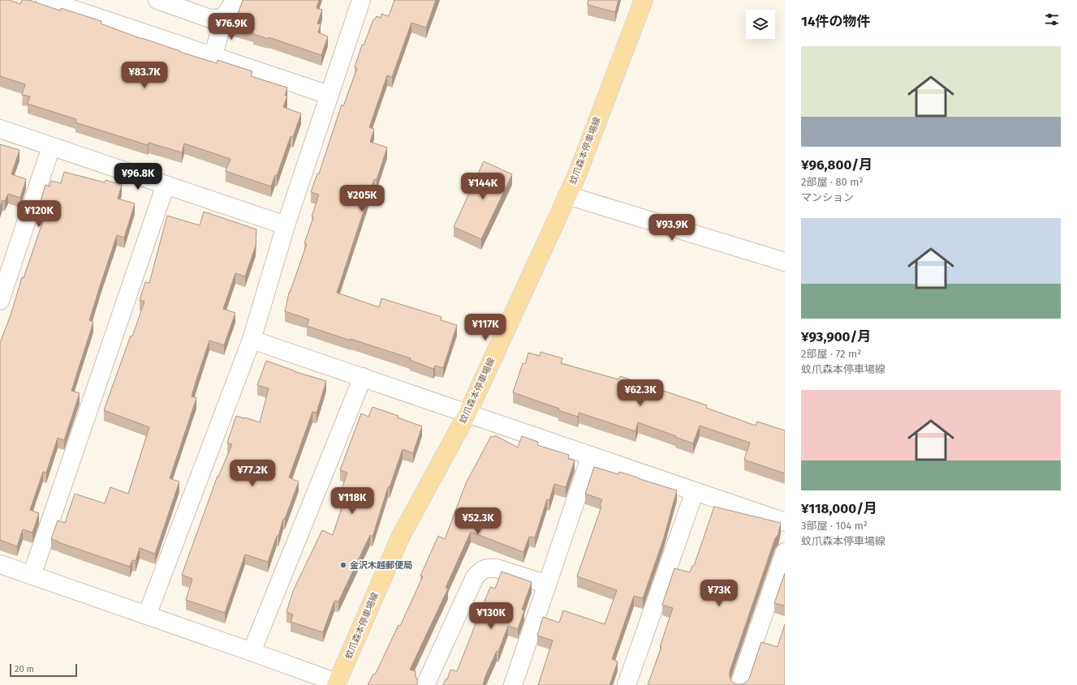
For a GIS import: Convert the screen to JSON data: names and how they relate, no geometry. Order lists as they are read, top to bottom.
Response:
{
  "streets": {
    "main road": ["蚊爪森本停車場線"]
  },
  "places": ["金沢木越郵便局"],
  "scale_bar": "20 m",
  "page": {
    "heading": "14件の物件",
    "price": [
      "¥76.9K",
      "¥83.7K",
      "¥96.8K",
      "¥144K",
      "¥205K",
      "¥120K",
      "¥93.9K",
      "¥117K",
      "¥62.3K",
      "¥77.2K",
      "¥118K",
      "¥52.3K",
      "¥73K",
      "¥130K"
    ],
    "list": [
      {
        "name": "¥96,800/月",
        "note": "2部屋 · 80 m² · マンション"
      },
      {
        "name": "¥93,900/月",
        "note": "2部屋 · 72 m² · 蚊爪森本停車場線"
      },
      {
        "name": "¥118,000/月",
        "note": "3部屋 · 104 m² · 蚊爪森本停車場線"
      }
    ],
    "scale": "20 m"
  }
}
